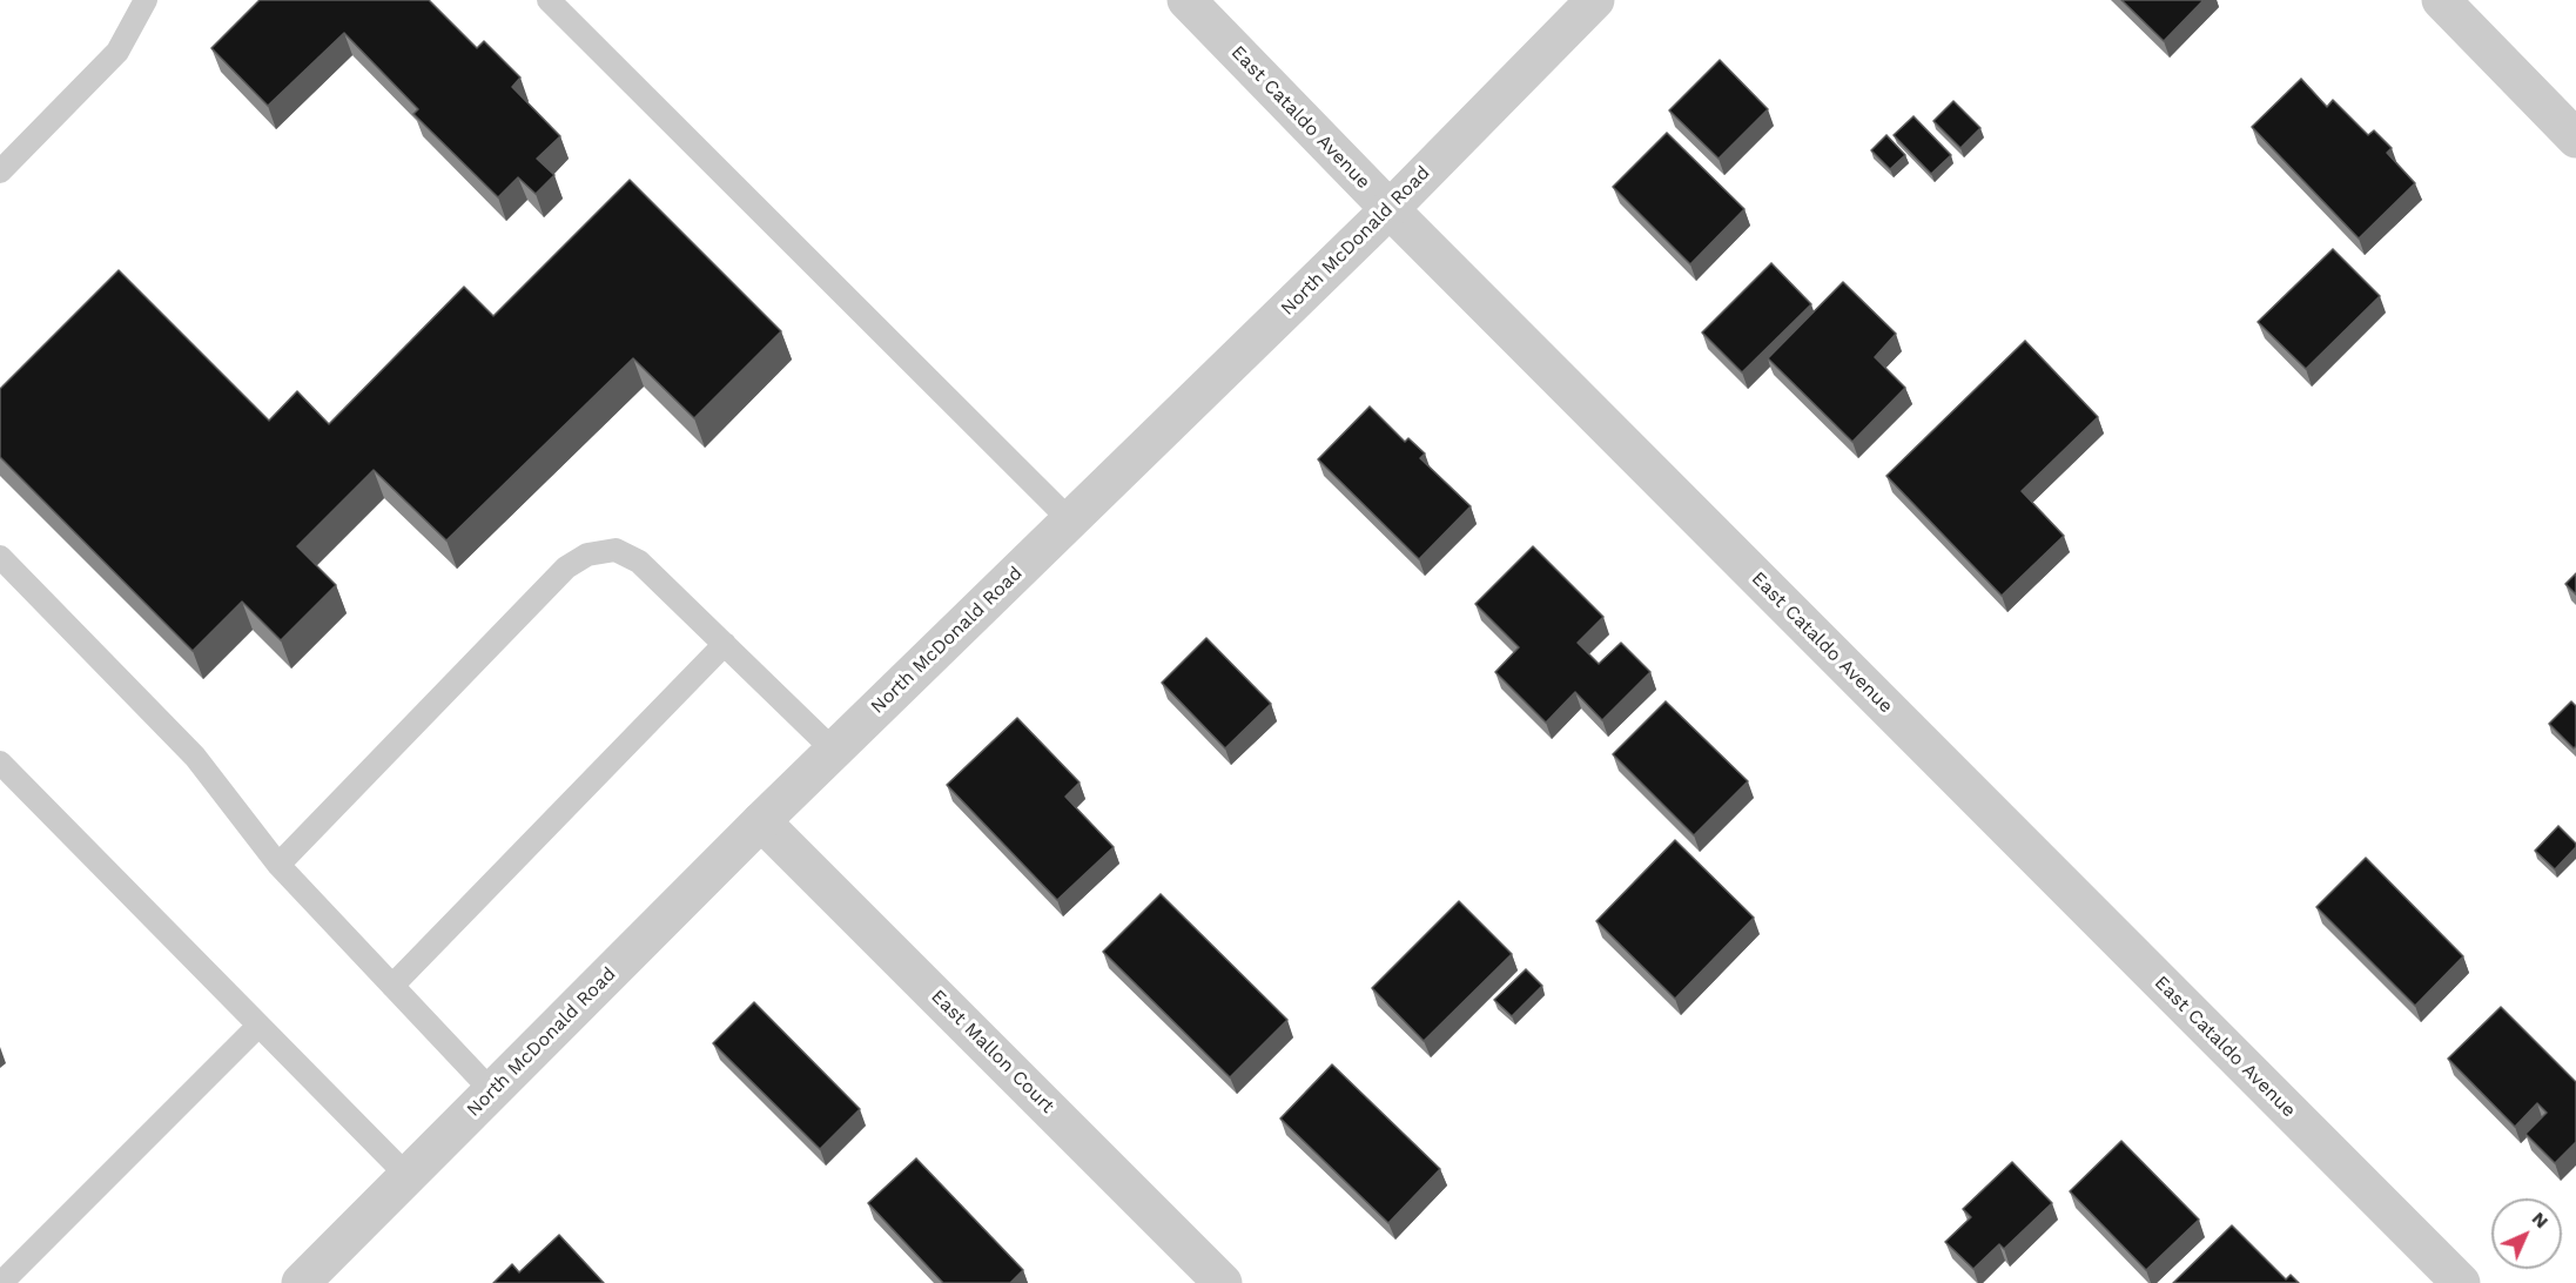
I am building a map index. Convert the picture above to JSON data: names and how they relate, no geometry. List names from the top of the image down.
{
  "streets": {
    "street": ["East Cataldo Avenue", "North McDonald Road", "East Mallon Court"]
  },
  "crossings": [
    ["East Cataldo Avenue", "North McDonald Road"],
    ["North McDonald Road", "East Mallon Court"]
  ],
  "north": "top right"
}
